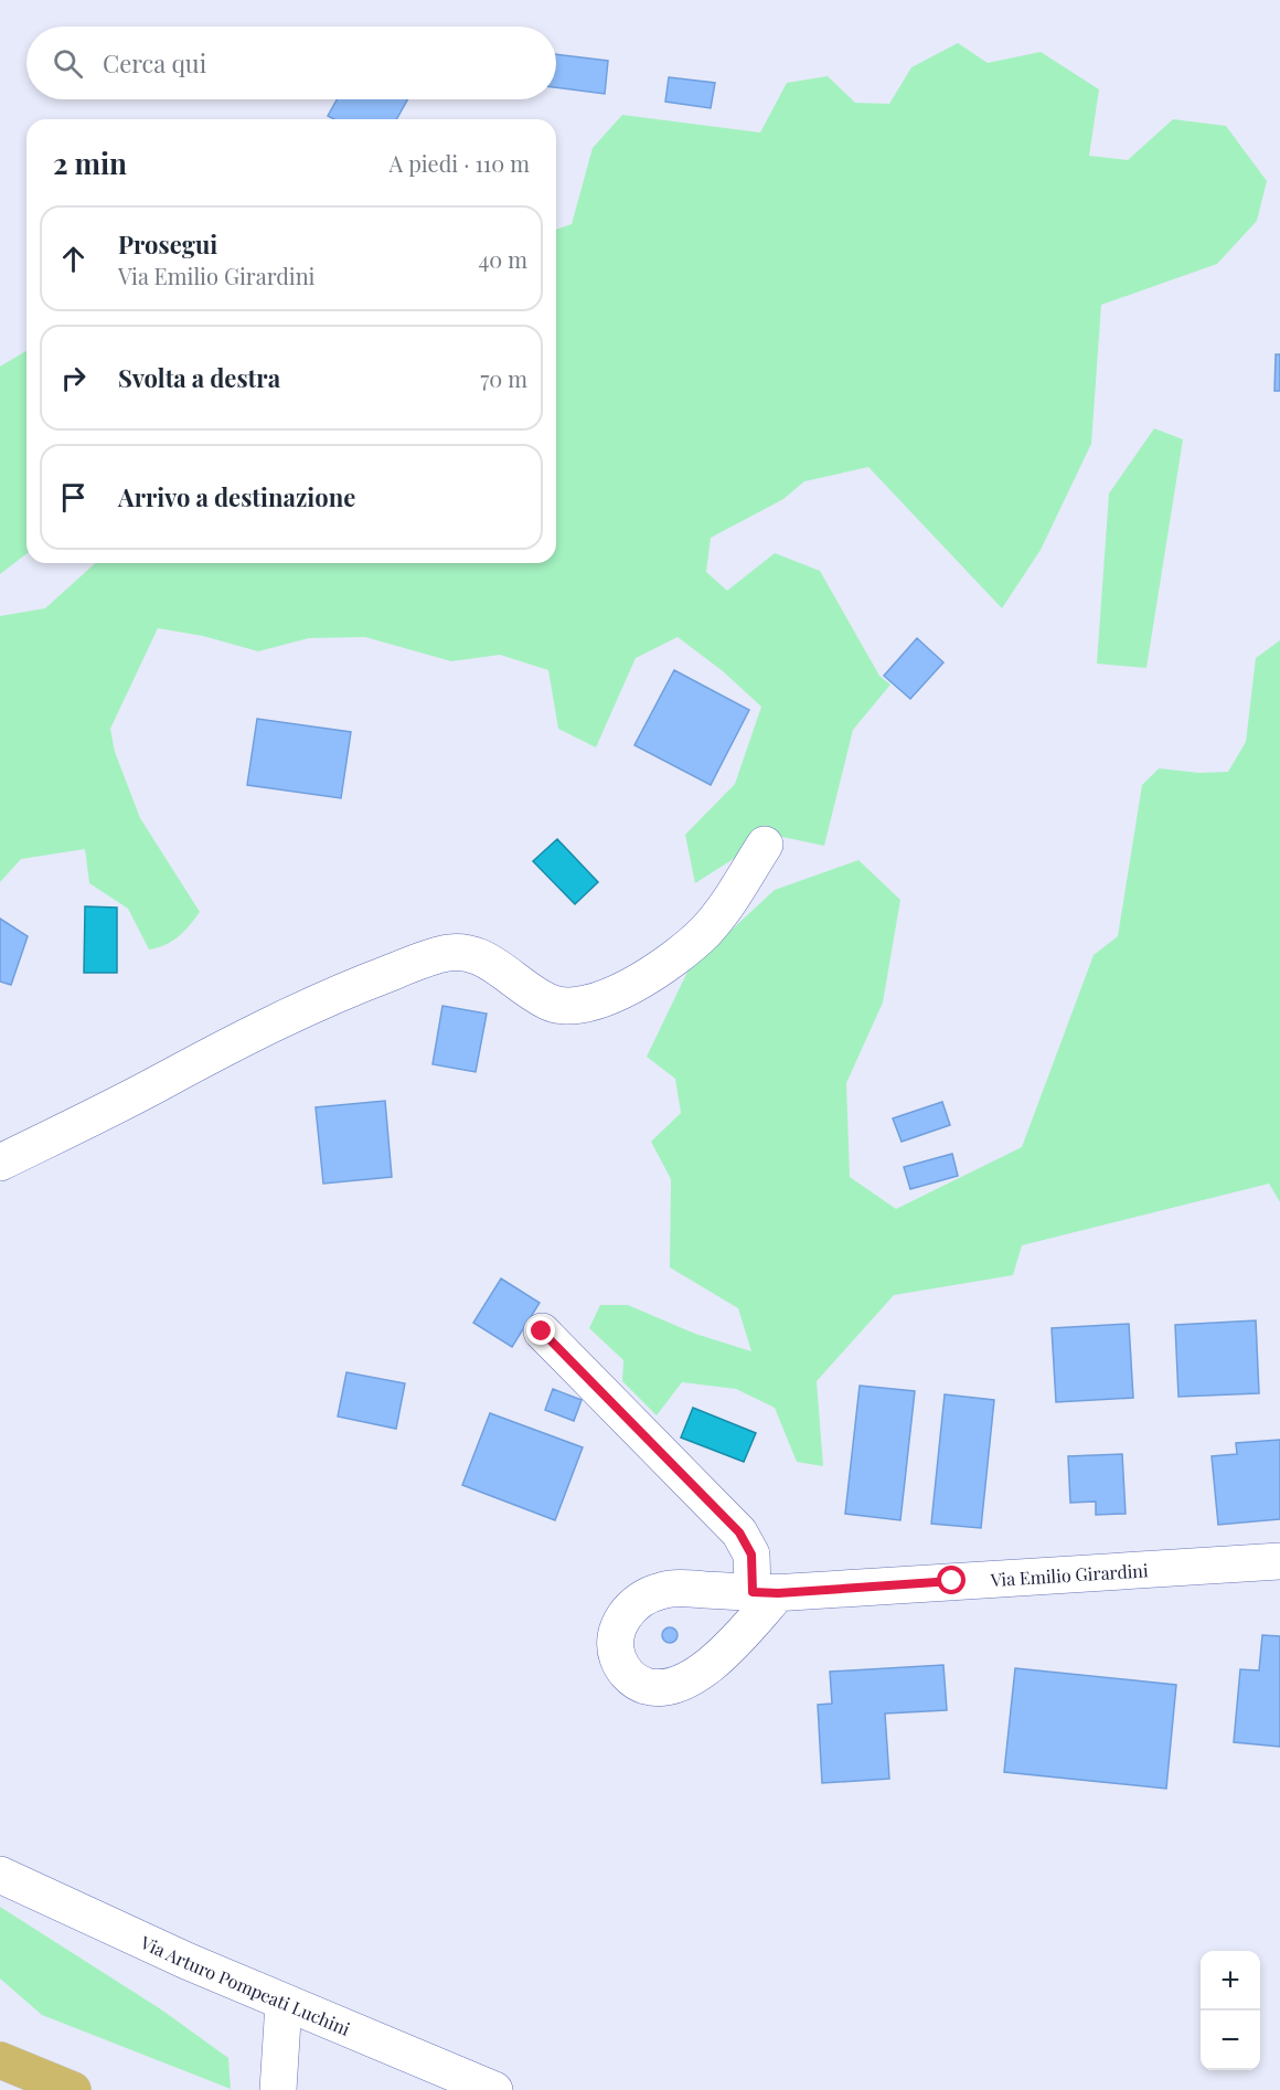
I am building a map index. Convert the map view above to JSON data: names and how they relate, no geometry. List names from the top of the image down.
{
  "streets": {
    "street": ["Via Emilio Girardini", "Via Arturo Pompeati Luchini"]
  },
  "page": {
    "search": "Cerca qui",
    "heading": ["2 min", "A piedi · 110 m"],
    "list": [
      ["Prosegui", "Via Emilio Girardini", "40 m"],
      ["Svolta a destra", "70 m"],
      "Arrivo a destinazione"
    ],
    "map_buttons": ["+", "−"]
  }
}
